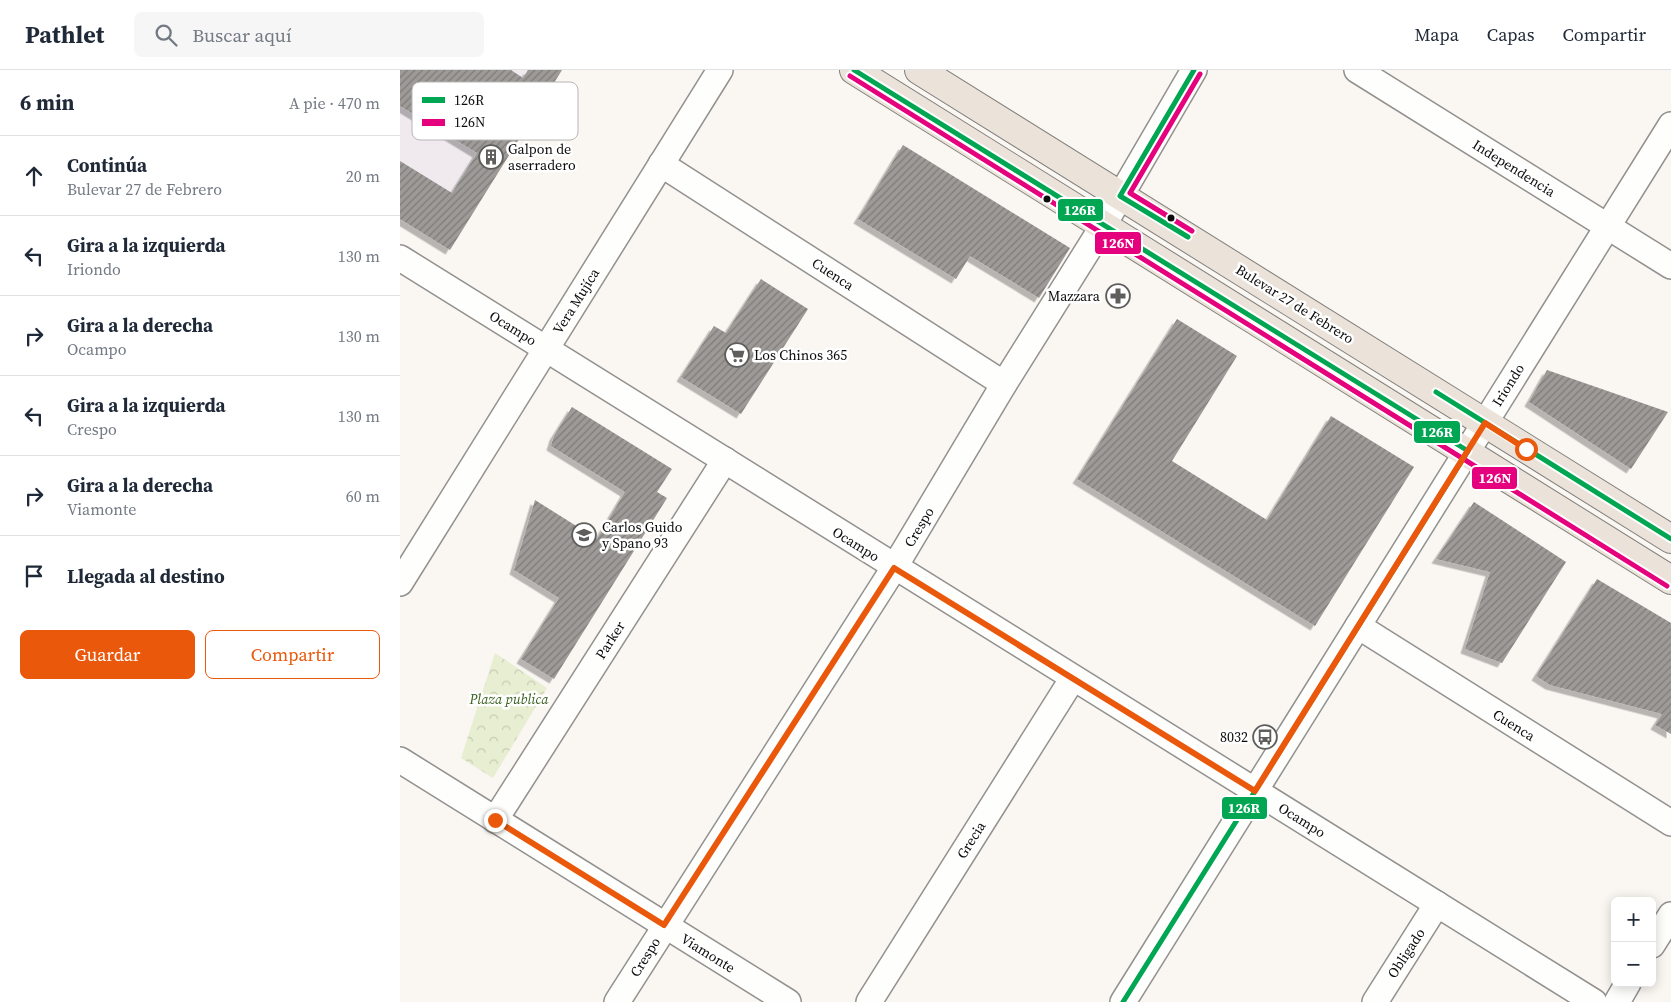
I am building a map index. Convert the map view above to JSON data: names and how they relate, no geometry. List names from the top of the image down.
{
  "streets": {
    "main road": ["Bulevar 27 de Febrero"],
    "street": [
      "Independencia",
      "Cuenca",
      "Vera Mujíca",
      "Ocampo",
      "Iriondo",
      "Crespo",
      "Parker",
      "Grecia",
      "Viamonte",
      "Obligado"
    ]
  },
  "crossings": [
    ["Independencia", "Iriondo"],
    ["Cuenca", "Vera Mujíca"],
    ["Cuenca", "Iriondo"],
    ["Cuenca", "Crespo"],
    ["Vera Mujíca", "Ocampo"],
    ["Bulevar 27 de Febrero", "Iriondo"],
    ["Bulevar 27 de Febrero", "Crespo"],
    ["Ocampo", "Iriondo"],
    ["Ocampo", "Crespo"],
    ["Ocampo", "Parker"],
    ["Ocampo", "Grecia"],
    ["Ocampo", "Obligado"],
    ["Crespo", "Viamonte"],
    ["Parker", "Viamonte"]
  ],
  "parks": ["Plaza publica"],
  "places": {
    "building": ["Galpon de aserradero"],
    "pharmacy": ["Mazzara"],
    "supermarket": ["Los Chinos 365"],
    "school or university": ["Carlos Guido y Spano 93"],
    "bus stop": ["8032"]
  },
  "lines": ["transit line 126R", "transit line 126N"],
  "legend": ["126R", "126N"],
  "page": {
    "header": "Pathlet",
    "search": "Buscar aquí",
    "nav": ["Mapa", "Capas", "Compartir"],
    "heading": ["6 min", "A pie · 470 m"],
    "list": [
      ["Continúa", "Bulevar 27 de Febrero", "20 m"],
      ["Gira a la izquierda", "Iriondo", "130 m"],
      ["Gira a la derecha", "Ocampo", "130 m"],
      ["Gira a la izquierda", "Crespo", "130 m"],
      ["Gira a la derecha", "Viamonte", "60 m"],
      "Llegada al destino"
    ],
    "buttons": ["Guardar", "Compartir"],
    "map_buttons": ["+", "−"]
  }
}
